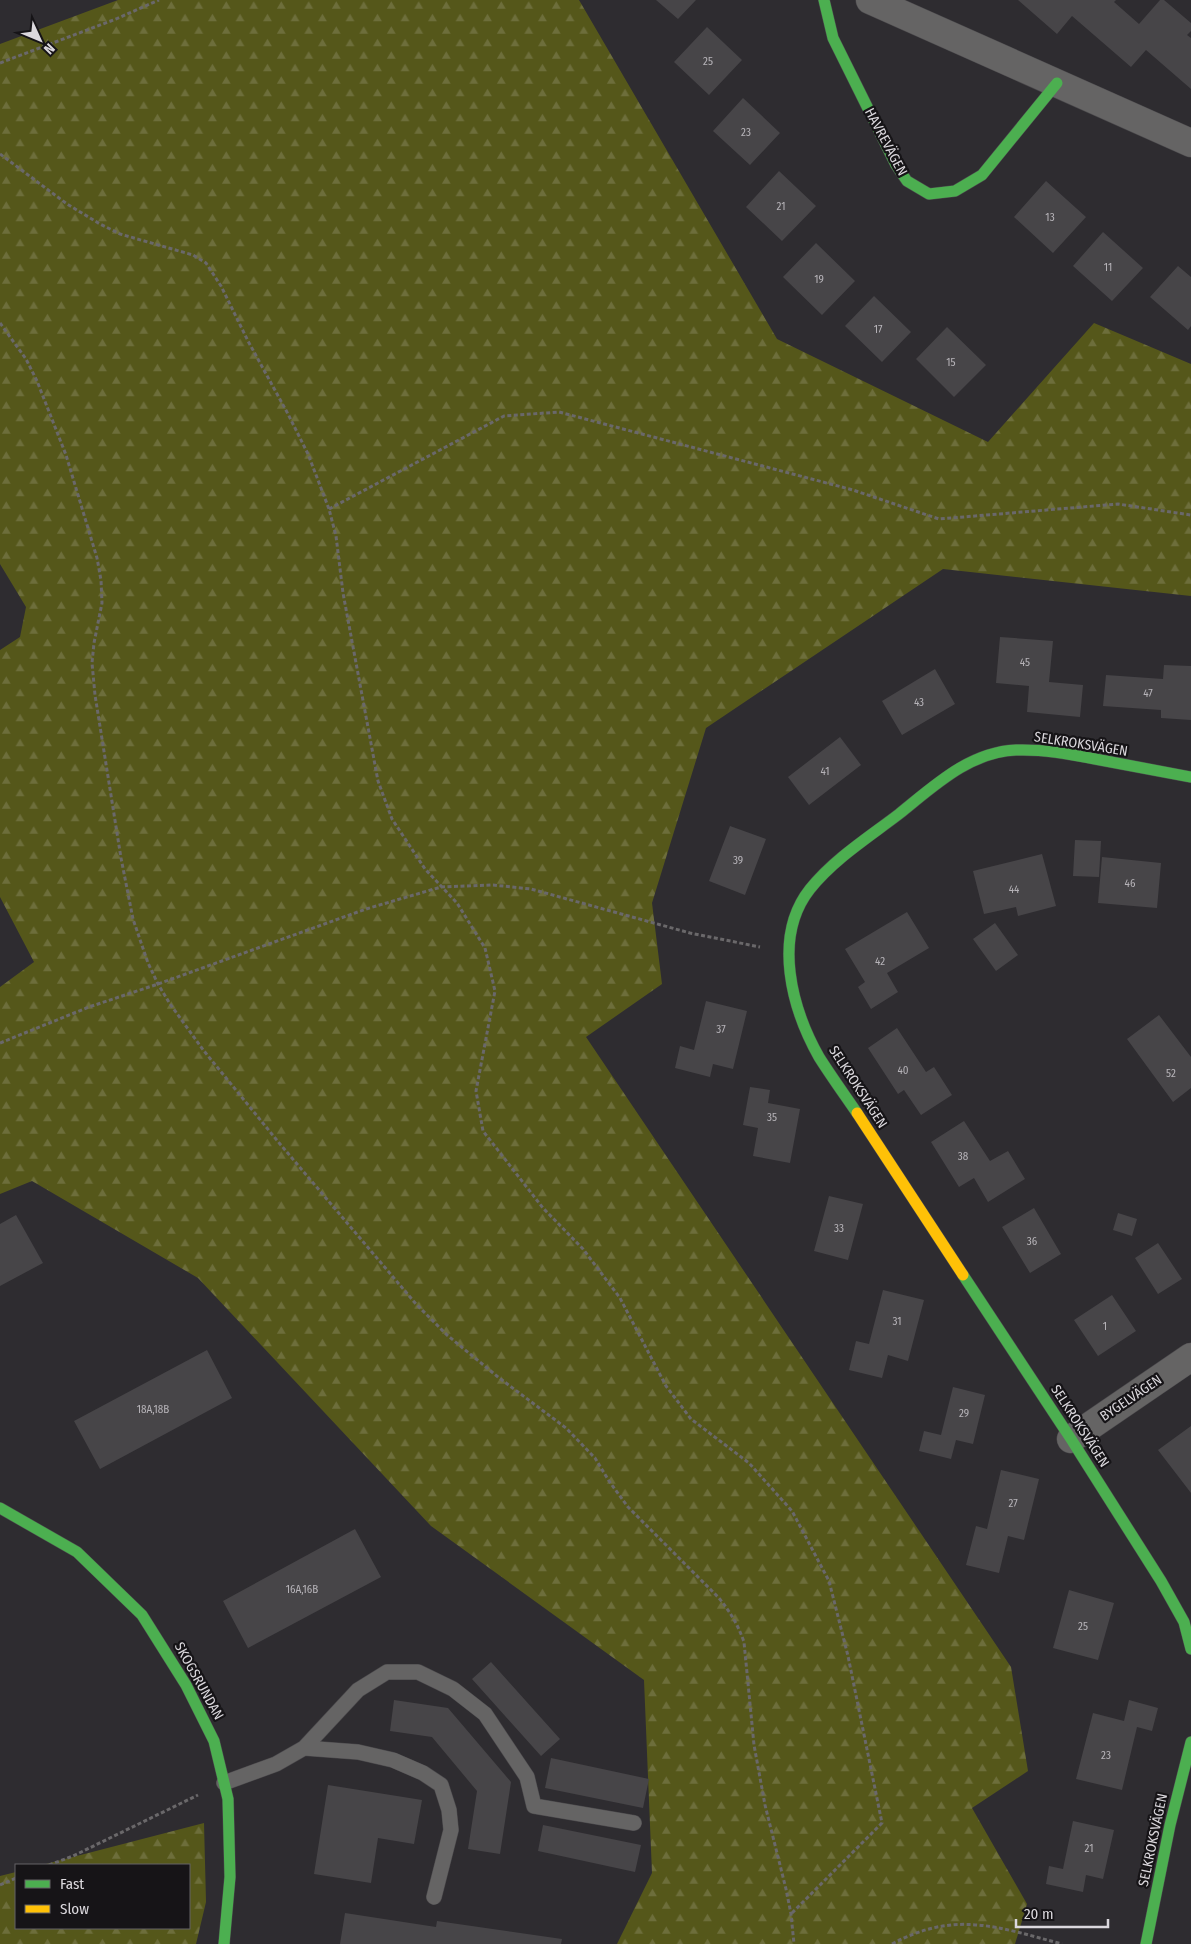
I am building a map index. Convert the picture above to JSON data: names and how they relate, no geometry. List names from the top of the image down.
{
  "streets": {
    "street": [
      "HAVREVÄGEN",
      "SELKROKSVÄGEN",
      "BYGELVÄGEN",
      "SKOGSRUNDAN"
    ]
  },
  "crossings": [
    ["SELKROKSVÄGEN", "BYGELVÄGEN"]
  ],
  "house_numbers": [
    "25",
    "23",
    "21",
    "13",
    "11",
    "19",
    "17",
    "15",
    "45",
    "47",
    "43",
    "41",
    "39",
    "46",
    "44",
    "42",
    "37",
    "40",
    "52",
    "35",
    "38",
    "33",
    "36",
    "31",
    "1",
    "18A,18B",
    "29",
    "27",
    "16A,16B",
    "25",
    "23",
    "21"
  ],
  "legend": ["Fast", "Slow"],
  "scale_bar": "20 m",
  "north": "bottom right"
}
